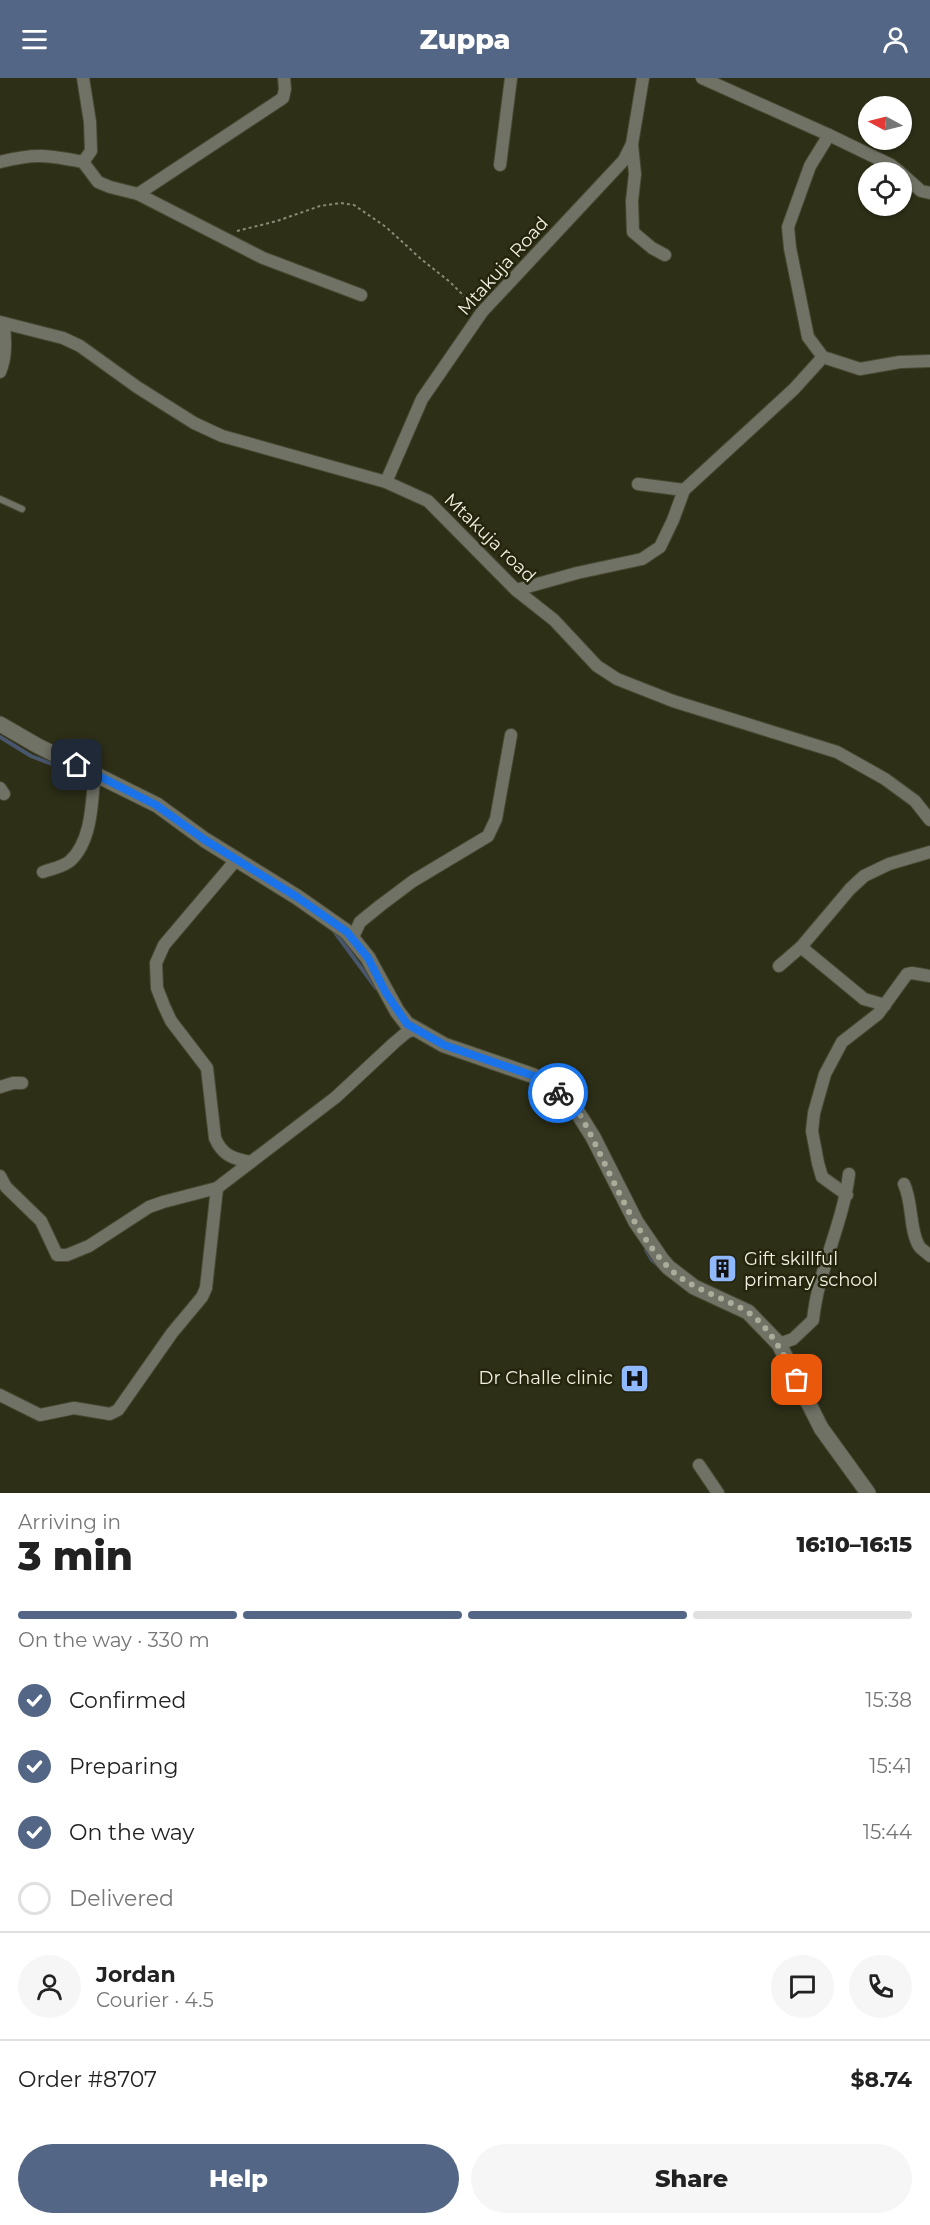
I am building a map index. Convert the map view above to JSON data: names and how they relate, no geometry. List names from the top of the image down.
{
  "streets": {
    "street": ["Mtakuja Road", "Mtakuja road"]
  },
  "crossings": [
    ["Mtakuja Road", "Mtakuja road"]
  ],
  "places": {
    "building": ["Gift skillful primary school"],
    "hospital": ["Dr Challe clinic"]
  },
  "north": "left",
  "page": {
    "header": "Zuppa",
    "heading": ["3 min", "Arriving in", "16:10–16:15"],
    "panel": [
      "Jordan",
      "Courier · 4.5",
      "Order #8707",
      "$8.74"
    ],
    "bar": "On the way · 330 m",
    "list": [
      ["Confirmed", "15:38"],
      ["Preparing", "15:41"],
      ["On the way", "15:44"],
      "Delivered"
    ],
    "buttons": ["Help", "Share"]
  }
}
